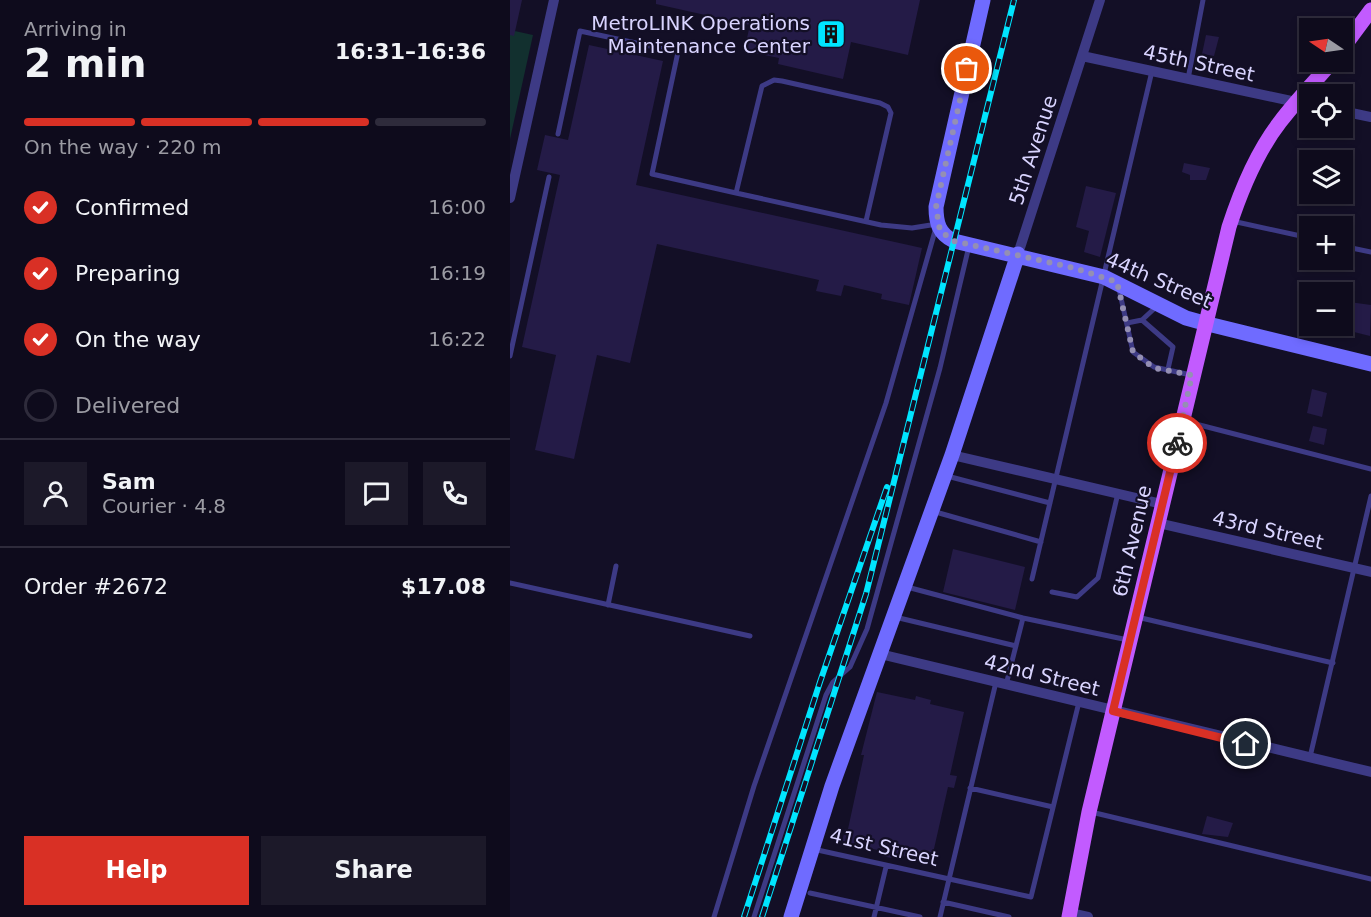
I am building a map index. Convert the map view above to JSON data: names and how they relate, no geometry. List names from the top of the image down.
{
  "streets": {
    "main road": ["6th Avenue"],
    "street": [
      "45th Street",
      "5th Avenue",
      "44th Street",
      "43rd Street",
      "42nd Street"
    ],
    "lane": ["41st Street"]
  },
  "crossings": [
    ["45th Street", "5th Avenue"],
    ["5th Avenue", "44th Street"],
    ["44th Street", "6th Avenue"],
    ["43rd Street", "6th Avenue"],
    ["6th Avenue", "42nd Street"]
  ],
  "places": {
    "building": ["MetroLINK Operations Maintenance Center"]
  },
  "north": "left",
  "page": {
    "heading": ["2 min", "Arriving in", "16:31–16:36"],
    "panel": [
      "Sam",
      "Courier · 4.8",
      "Order #2672",
      "$17.08"
    ],
    "map_buttons": ["+", "−"],
    "bar": "On the way · 220 m",
    "list": [
      ["Confirmed", "16:00"],
      ["Preparing", "16:19"],
      ["On the way", "16:22"],
      "Delivered"
    ],
    "buttons": ["Help", "Share"]
  }
}
